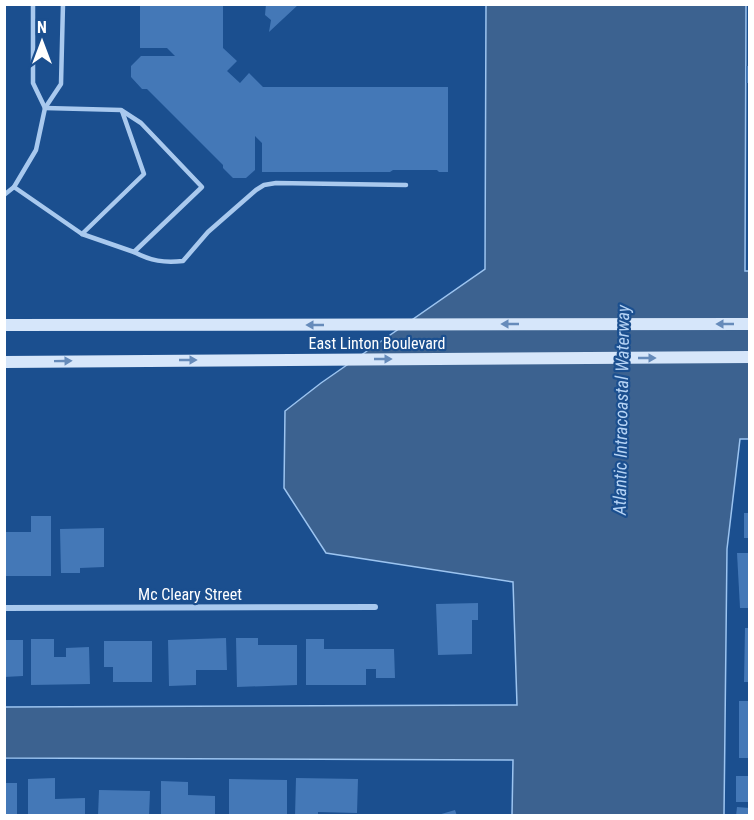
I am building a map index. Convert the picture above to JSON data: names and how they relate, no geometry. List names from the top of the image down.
{
  "streets": {
    "main road": ["East Linton Boulevard"],
    "street": ["Mc Cleary Street"]
  },
  "water": ["Atlantic Intracoastal Waterway"],
  "north": "top"
}
